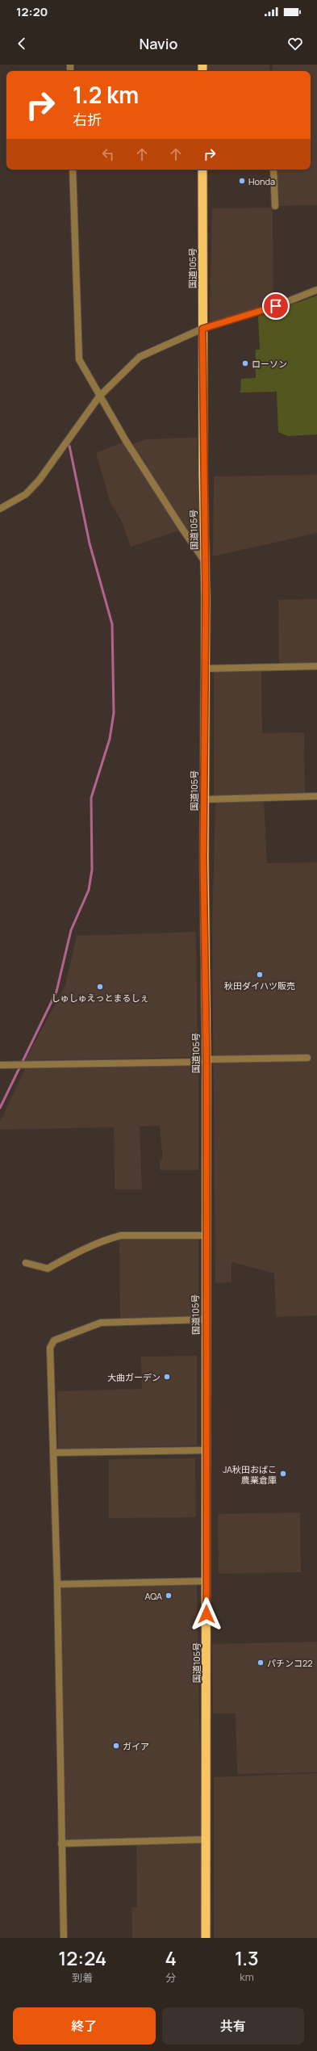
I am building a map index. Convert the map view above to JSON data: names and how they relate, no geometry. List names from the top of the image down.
{
  "streets": {
    "highway": ["国道105号"]
  },
  "places": [
    "Honda",
    "ローソン",
    "秋田ダイハツ販売",
    "しゅしゅえっとまるしぇ",
    "大曲ガーデン",
    "JA秋田おばこ 農業倉庫",
    "AQA",
    "パチンコ22",
    "ガイア"
  ],
  "page": {
    "status": "12:20",
    "header": "Navio",
    "turn": ["1.2 km", "右折"],
    "eta": [
      "12:24",
      "到着",
      "4",
      "分",
      "1.3",
      "km"
    ],
    "buttons": ["終了", "共有"]
  }
}
